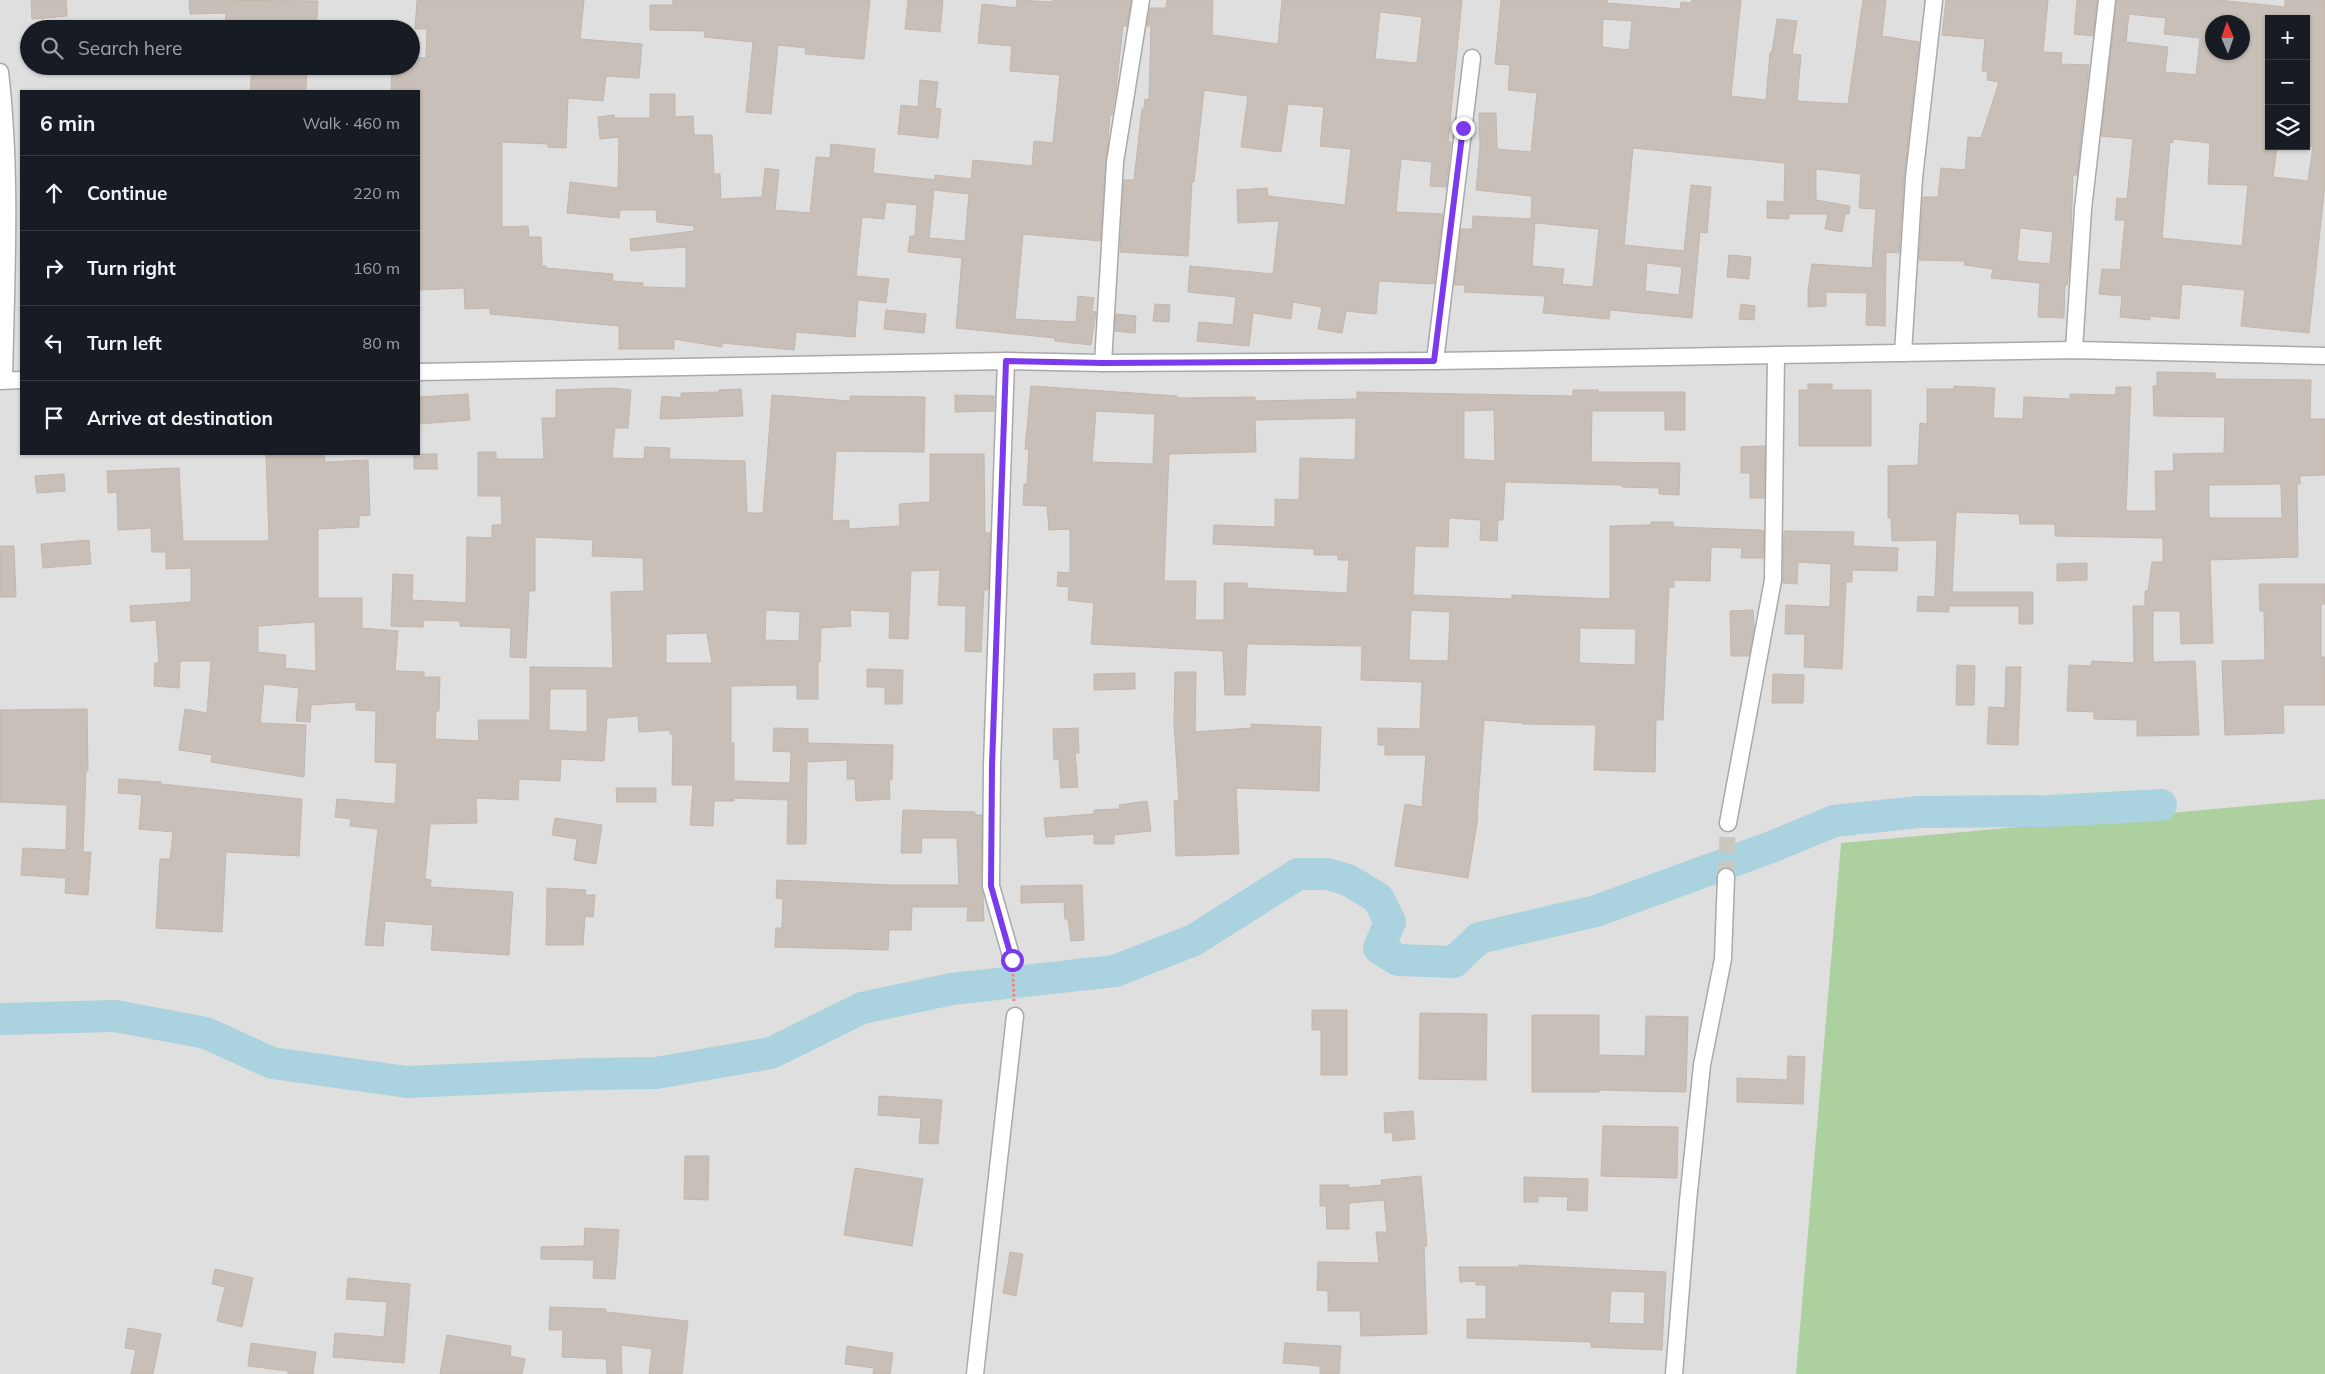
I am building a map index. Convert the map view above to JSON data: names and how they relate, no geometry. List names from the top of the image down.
{
  "north": "top",
  "page": {
    "map_buttons": ["+", "−"],
    "search": "Search here",
    "heading": ["6 min", "Walk · 460 m"],
    "list": [
      ["Continue", "220 m"],
      ["Turn right", "160 m"],
      ["Turn left", "80 m"],
      "Arrive at destination"
    ]
  }
}
